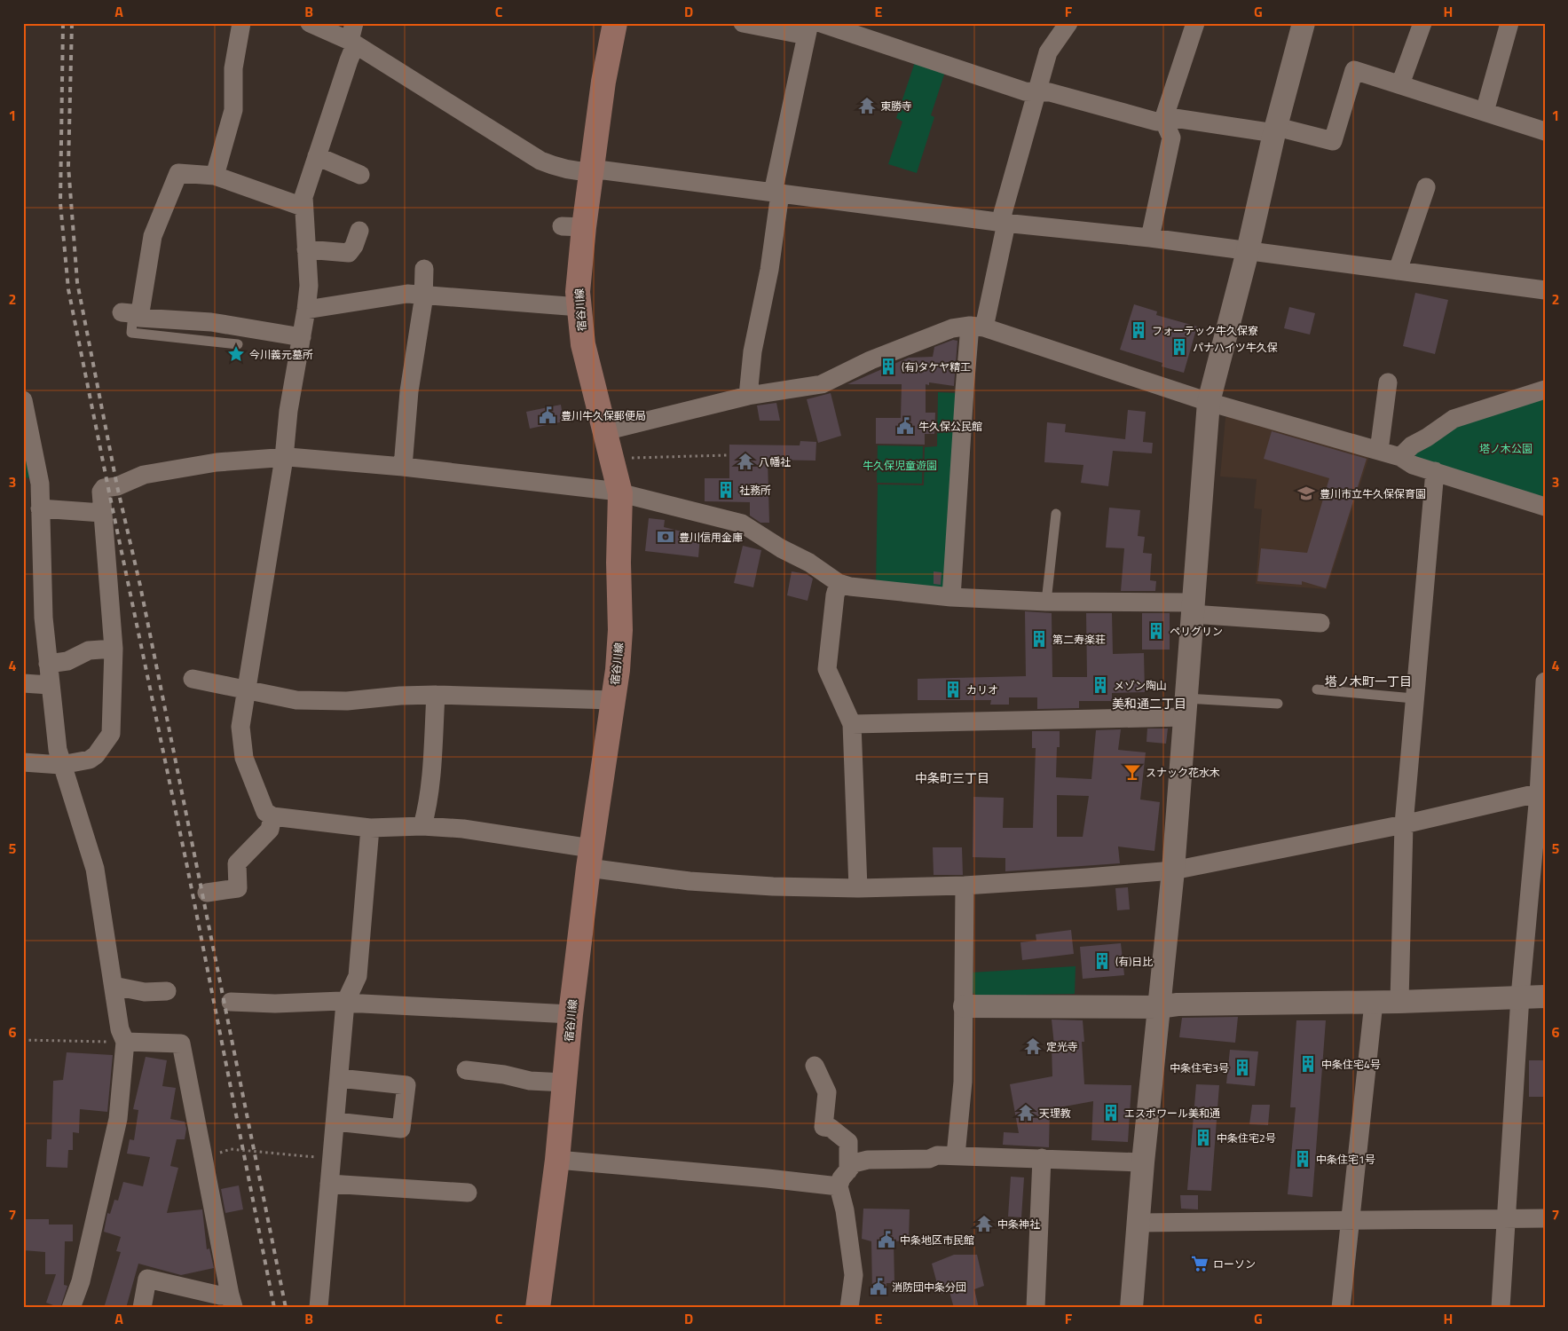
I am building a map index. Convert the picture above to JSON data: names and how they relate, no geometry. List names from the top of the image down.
{
  "streets": {
    "main road": ["宿谷川線"]
  },
  "districts": ["塔ノ木町一丁目", "美和通二丁目", "中条町三丁目"],
  "parks": ["塔ノ木公園", "牛久保児童遊園"],
  "places": {
    "temple": [
      "東勝寺",
      "八幡社",
      "定光寺",
      "天理教",
      "中条神社"
    ],
    "building": [
      "フォーテック牛久保寮",
      "パナハイツ牛久保",
      "(有)タケヤ精工",
      "社務所",
      "ペリグリン",
      "第二寿楽荘",
      "メゾン陶山",
      "カリオ",
      "(有)日比",
      "中条住宅4号",
      "中条住宅3号",
      "エスポワール美和通",
      "中条住宅2号",
      "中条住宅1号"
    ],
    "place": ["今川義元墓所"],
    "public building": [
      "豊川牛久保郵便局",
      "牛久保公民館",
      "中条地区市民館",
      "消防団中条分団"
    ],
    "school or university": ["豊川市立牛久保保育園"],
    "bank": ["豊川信用金庫"],
    "bar": ["スナック花水木"],
    "supermarket": ["ローソン"]
  },
  "grid": {
    "columns": [
      "A",
      "B",
      "C",
      "D",
      "E",
      "F",
      "G",
      "H"
    ],
    "rows": [
      "1",
      "2",
      "3",
      "4",
      "5",
      "6",
      "7"
    ]
  }
}
